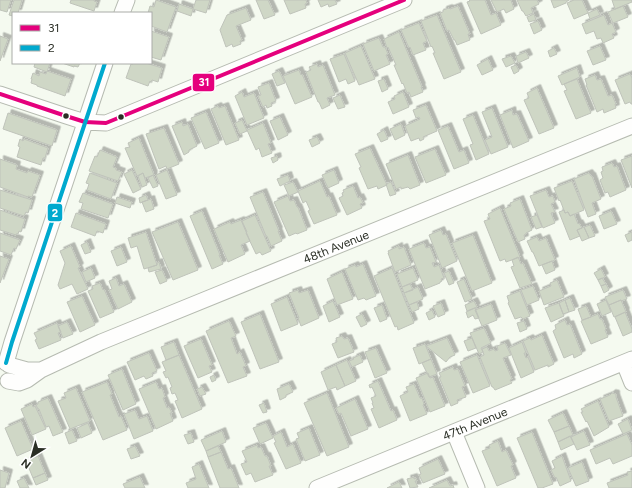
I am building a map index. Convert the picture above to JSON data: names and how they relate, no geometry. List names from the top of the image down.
{
  "streets": {
    "street": ["48th Avenue", "47th Avenue"]
  },
  "lines": ["transit line 31", "transit line 2"],
  "legend": ["31", "2"],
  "north": "bottom left"
}
